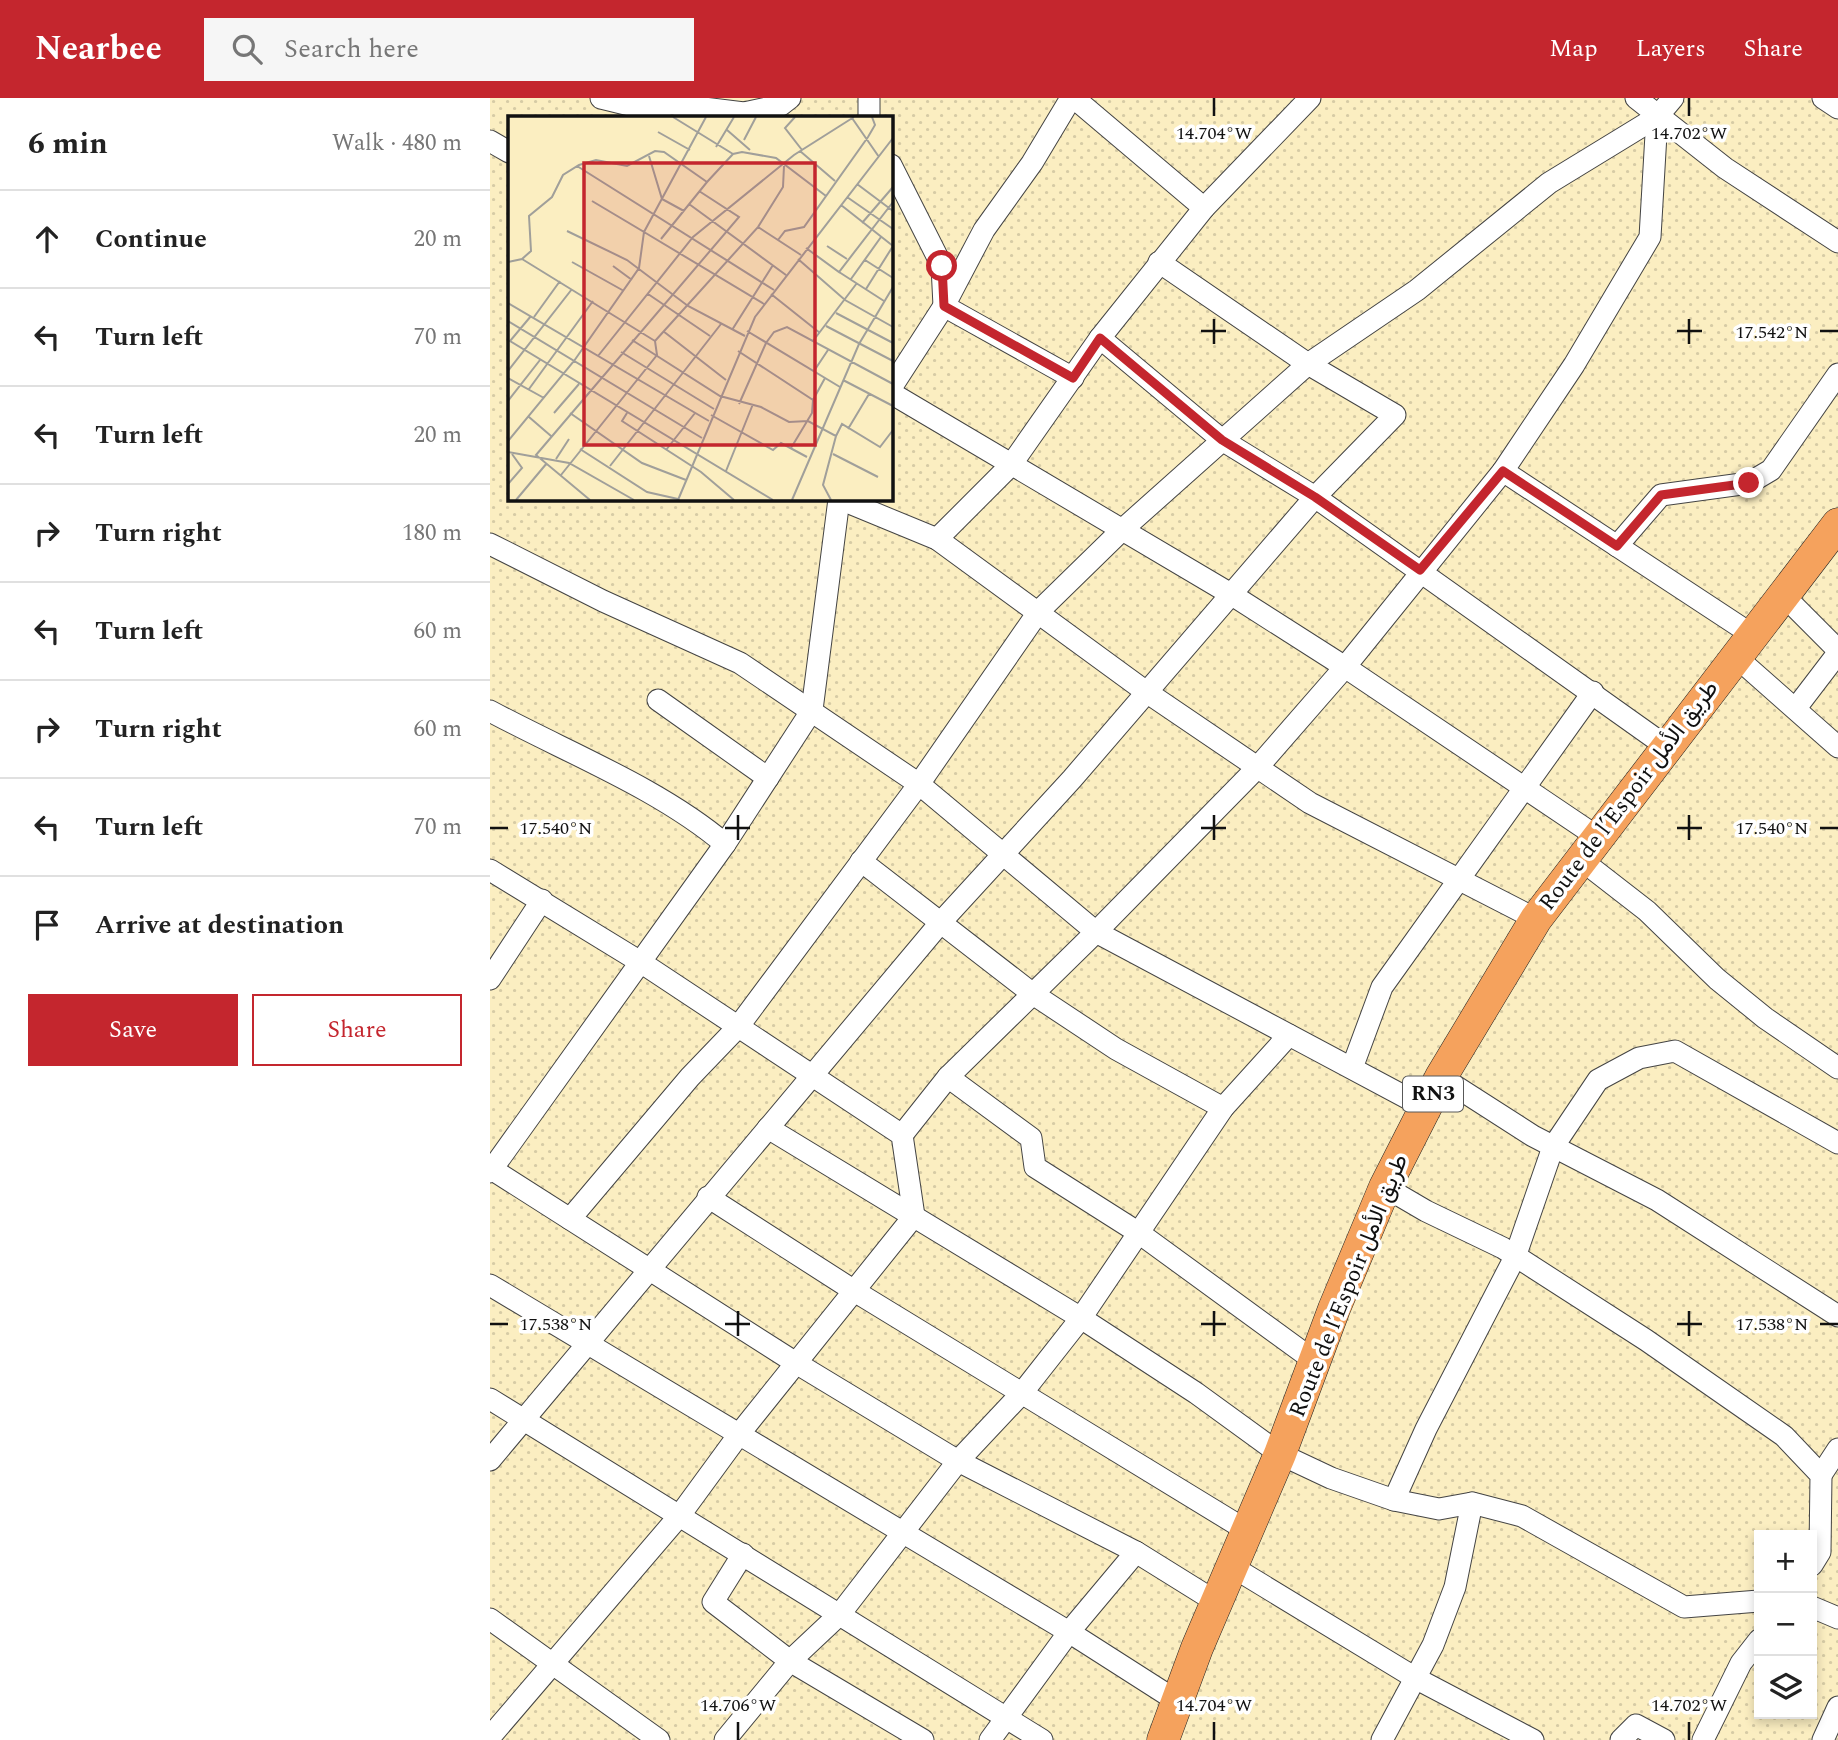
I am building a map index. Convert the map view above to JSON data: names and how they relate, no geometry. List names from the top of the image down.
{
  "streets": {
    "highway": ["Route de l’Espoir طريق الأمل", "RN3"]
  },
  "page": {
    "header": "Nearbee",
    "search": "Search here",
    "nav": ["Map", "Layers", "Share"],
    "heading": ["6 min", "Walk · 480 m"],
    "list": [
      ["Continue", "20 m"],
      ["Turn left", "70 m"],
      ["Turn left", "20 m"],
      ["Turn right", "180 m"],
      ["Turn left", "60 m"],
      ["Turn right", "60 m"],
      ["Turn left", "70 m"],
      "Arrive at destination"
    ],
    "buttons": ["Save", "Share"],
    "map_buttons": ["+", "−"]
  },
  "coordinates": [
    "14.704°W",
    "14.702°W",
    "17.542°N",
    "17.540°N",
    "17.538°N",
    "14.706°W"
  ]
}
